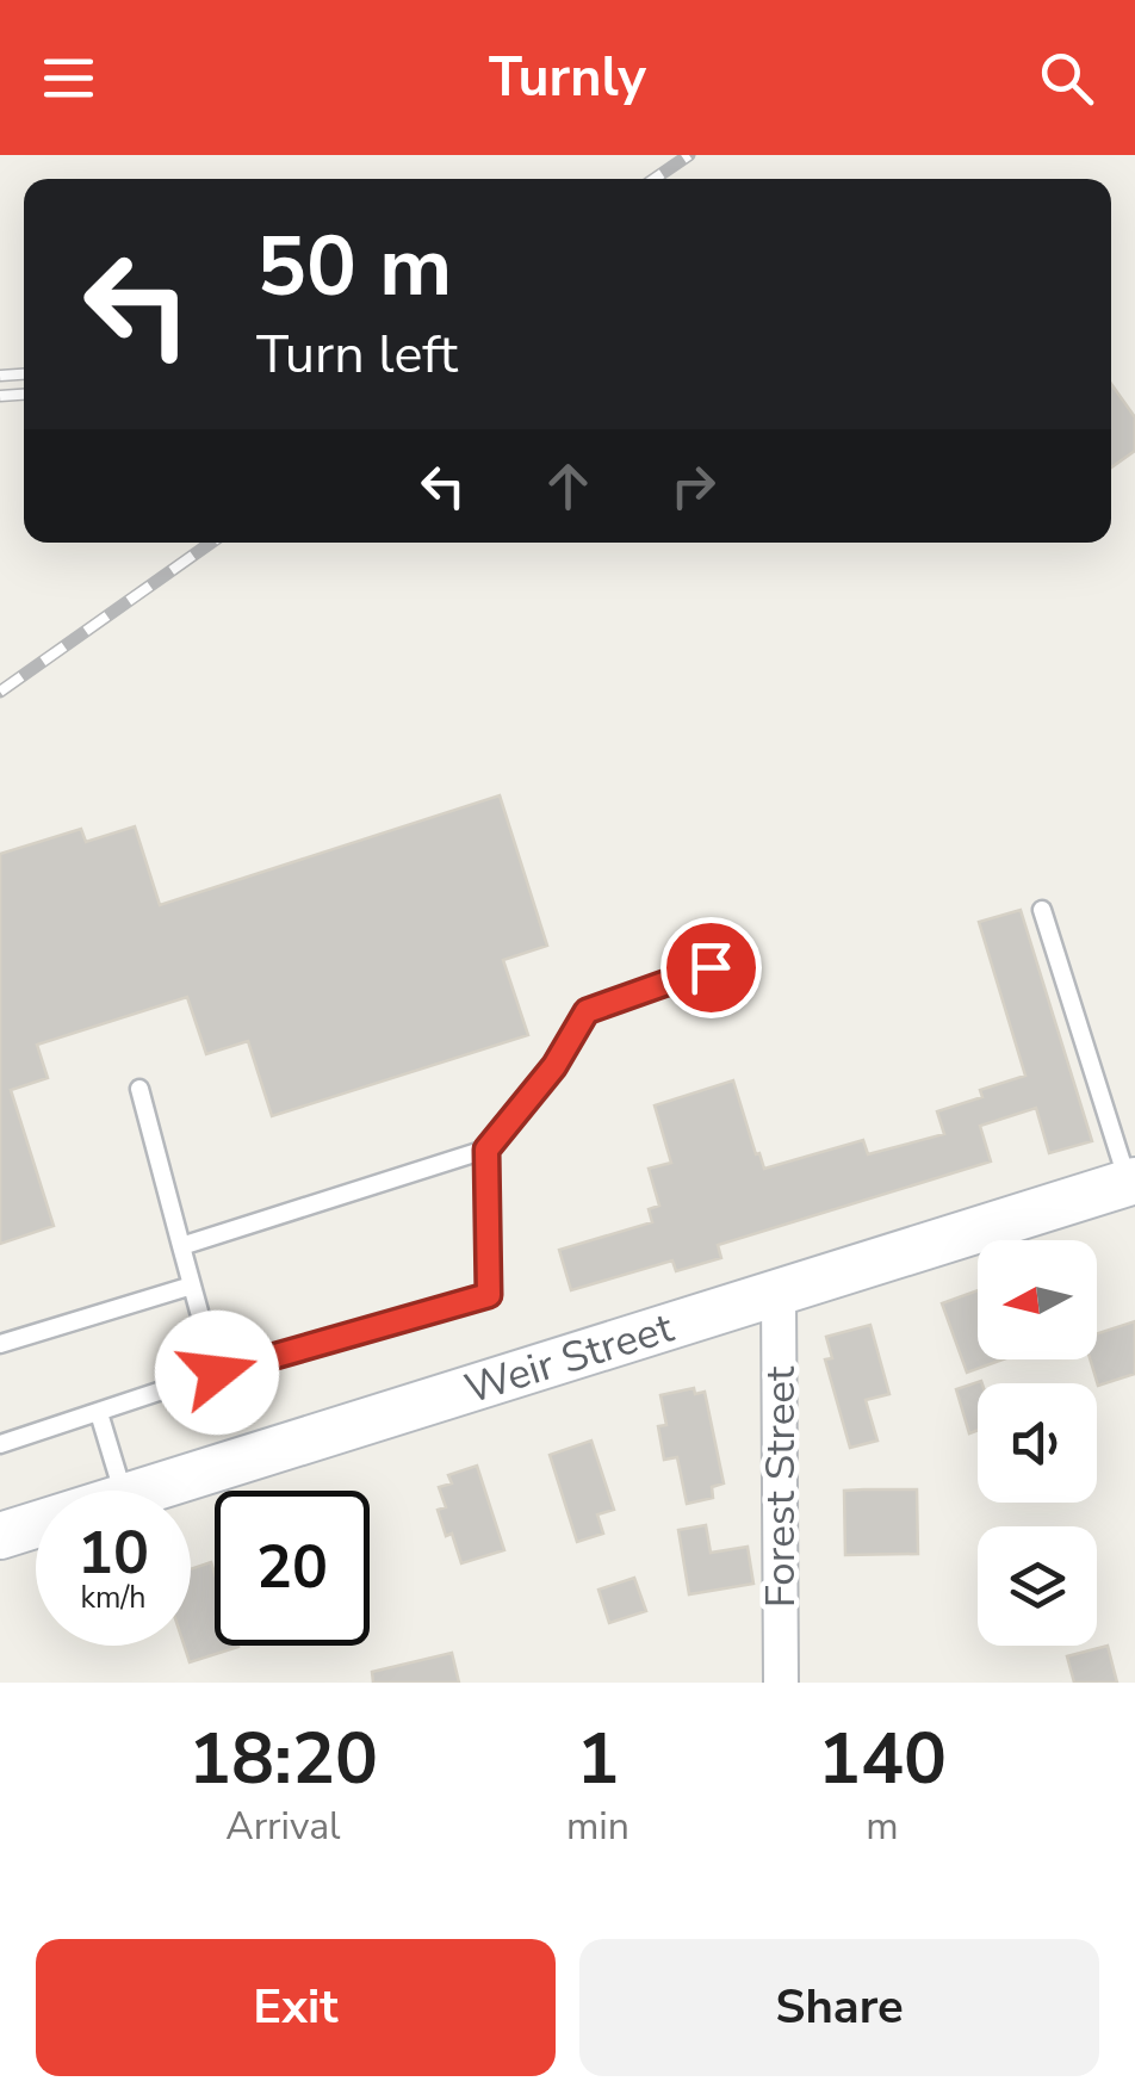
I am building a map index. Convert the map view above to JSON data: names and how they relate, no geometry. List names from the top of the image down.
{
  "streets": {
    "main road": ["Weir Street"],
    "street": ["Forest Street"]
  },
  "crossings": [
    ["Weir Street", "Forest Street"]
  ],
  "north": "left",
  "page": {
    "header": "Turnly",
    "turn": ["50 m", "Turn left"],
    "speed": "10 km/h",
    "limit": "20",
    "eta": [
      "18:20",
      "Arrival",
      "1",
      "min",
      "140",
      "m"
    ],
    "buttons": ["Exit", "Share"]
  }
}
